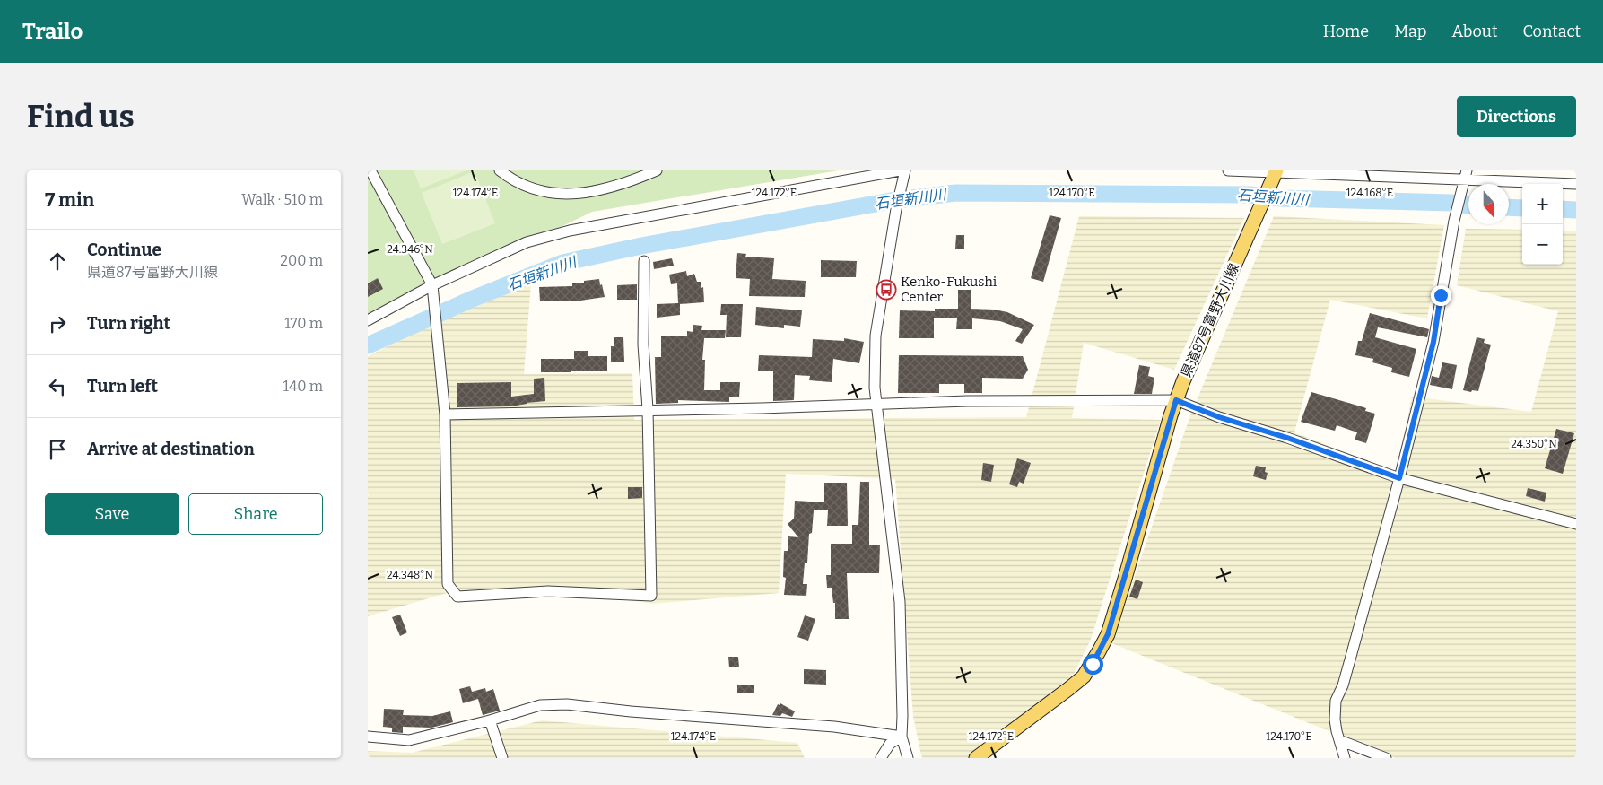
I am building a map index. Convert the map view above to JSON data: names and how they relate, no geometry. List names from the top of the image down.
{
  "streets": {
    "main road": ["県道87号富野大川線"]
  },
  "water": ["石垣新川川"],
  "places": {
    "bus stop": ["Kenko-Fukushi Center"]
  },
  "north": "bottom",
  "page": {
    "header": "Trailo",
    "nav": [
      "Home",
      "Map",
      "About",
      "Contact"
    ],
    "buttons": [
      "Directions",
      ["Save", "Share"]
    ],
    "title": "Find us",
    "heading": ["7 min", "Walk · 510 m"],
    "map_buttons": ["+", "−"],
    "list": [
      ["Continue", "県道87号富野大川線", "200 m"],
      ["Turn right", "170 m"],
      ["Turn left", "140 m"],
      "Arrive at destination"
    ]
  },
  "coordinates": [
    "124.174°E",
    "124.172°E",
    "124.170°E",
    "124.168°E",
    "24.346°N",
    "24.350°N",
    "24.348°N"
  ]
}
